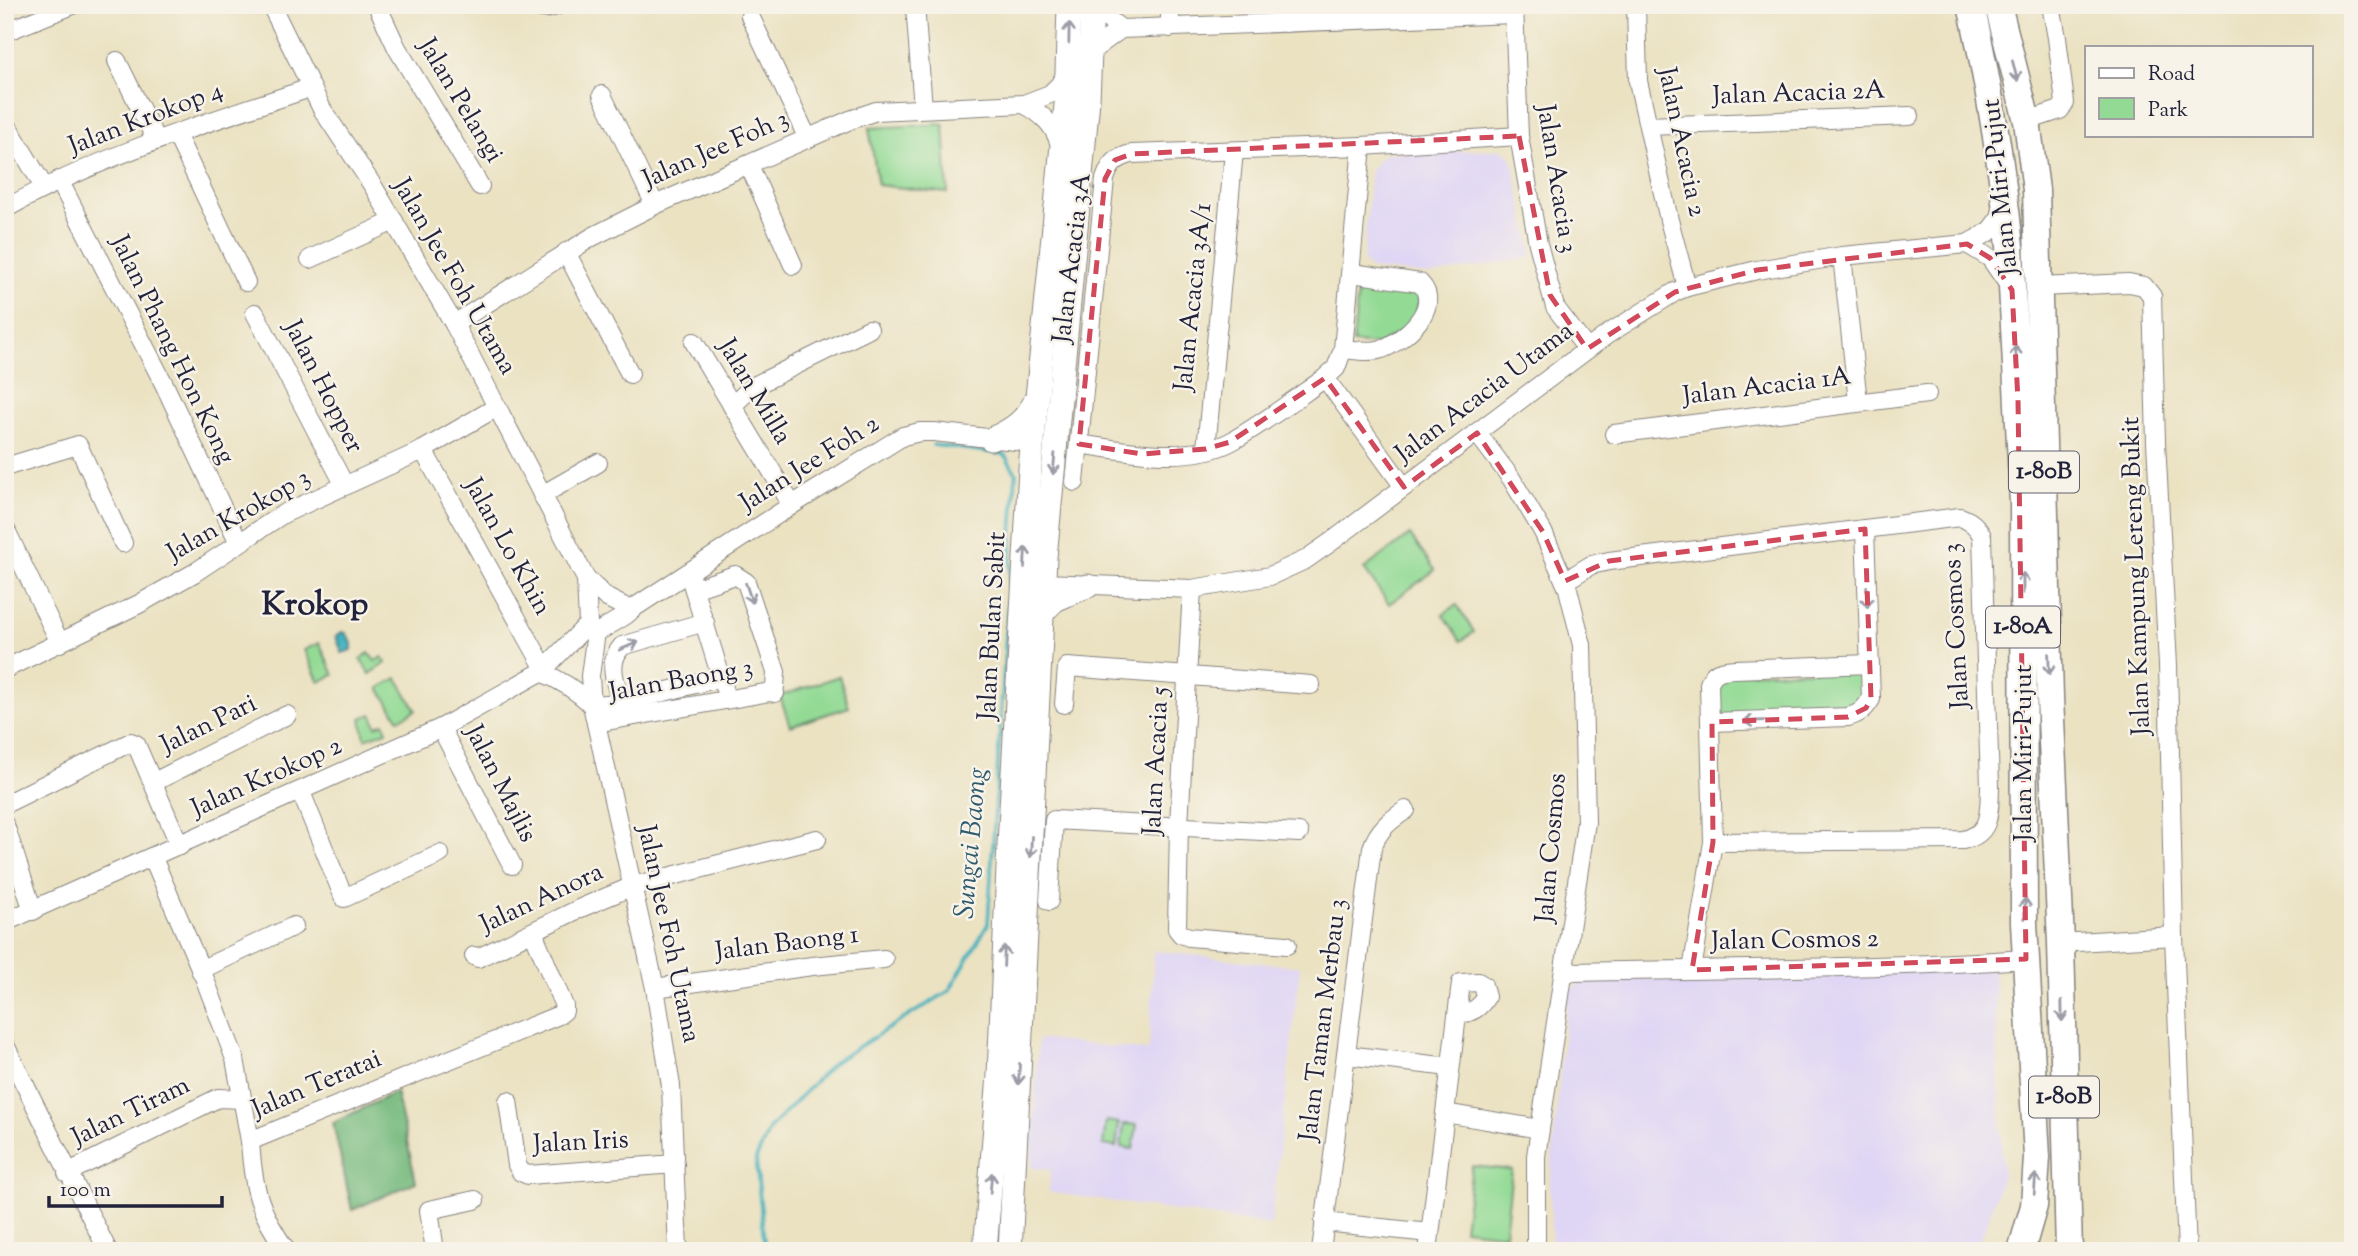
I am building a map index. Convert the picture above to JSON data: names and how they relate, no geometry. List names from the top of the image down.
{
  "streets": {
    "highway": ["Jalan Miri-Pujut", "1-80B", "1-80A"],
    "main road": ["Jalan Bulan Sabit"],
    "street": [
      "Jalan Acacia 2A",
      "Jalan Pelangi",
      "Jalan Krokop 4",
      "Jalan Acacia 2",
      "Jalan Jee Foh 3",
      "Jalan Acacia 3",
      "Jalan Acacia 3A",
      "Jalan Jee Foh Utama",
      "Jalan Acacia 3A/1",
      "Jalan Phang Hon Kong",
      "Jalan Hopper",
      "Jalan Acacia 1A",
      "Jalan Milla",
      "Jalan Acacia Utama",
      "Jalan Jee Foh 2",
      "Jalan Krokop 3",
      "Jalan Lo Khin",
      "Jalan Kampung Lereng Bukit",
      "Jalan Cosmos 3",
      "Jalan Baong 3",
      "Jalan Pari",
      "Jalan Acacia 5",
      "Jalan Krokop 2",
      "Jalan Majlis",
      "Jalan Cosmos",
      "Jalan Anora",
      "Jalan Cosmos 2",
      "Jalan Baong 1",
      "Jalan Taman Merbau 3",
      "Jalan Teratai",
      "Jalan Tiram",
      "Jalan Iris"
    ]
  },
  "crossings": [
    ["Jalan Acacia 2A", "Jalan Acacia 2"],
    ["Jalan Krokop 4", "Jalan Jee Foh Utama"],
    ["Jalan Krokop 4", "Jalan Phang Hon Kong"],
    ["Jalan Acacia 2", "Jalan Acacia Utama"],
    ["Jalan Jee Foh 3", "Jalan Jee Foh Utama"],
    ["Jalan Jee Foh 3", "Jalan Bulan Sabit"],
    ["Jalan Acacia 3", "Jalan Acacia 3A"],
    ["Jalan Acacia 3", "Jalan Acacia Utama"],
    ["Jalan Miri-Pujut", "Jalan Kampung Lereng Bukit"],
    ["Jalan Miri-Pujut", "Jalan Cosmos 2"],
    ["Jalan Acacia 3A", "Jalan Acacia 3A/1"],
    ["Jalan Jee Foh Utama", "Jalan Jee Foh 2"],
    ["Jalan Jee Foh Utama", "Jalan Krokop 3"],
    ["Jalan Jee Foh Utama", "Jalan Baong 3"],
    ["Jalan Jee Foh Utama", "Jalan Krokop 2"],
    ["Jalan Jee Foh Utama", "Jalan Anora"],
    ["Jalan Jee Foh Utama", "Jalan Baong 1"],
    ["Jalan Jee Foh Utama", "Jalan Iris"],
    ["Jalan Phang Hon Kong", "Jalan Krokop 3"],
    ["Jalan Hopper", "Jalan Krokop 3"],
    ["Jalan Milla", "Jalan Jee Foh 2"],
    ["Jalan Acacia Utama", "Jalan Bulan Sabit"],
    ["Jalan Acacia Utama", "Jalan Acacia 5"],
    ["Jalan Acacia Utama", "Jalan Cosmos"],
    ["Jalan Jee Foh 2", "Jalan Bulan Sabit"],
    ["Jalan Jee Foh 2", "Jalan Baong 3"],
    ["Jalan Jee Foh 2", "Jalan Krokop 2"],
    ["Jalan Krokop 3", "Jalan Lo Khin"],
    ["Jalan Lo Khin", "Jalan Krokop 2"],
    ["Jalan Cosmos 3", "Jalan Cosmos"],
    ["Jalan Krokop 2", "Jalan Majlis"],
    ["Jalan Krokop 2", "Jalan Teratai"],
    ["Jalan Cosmos", "Jalan Cosmos 2"],
    ["Jalan Anora", "Jalan Teratai"]
  ],
  "districts": ["Krokop"],
  "water": ["Sungai Baong"],
  "legend": ["Road", "Park"],
  "scale_bar": "100 m"
}
